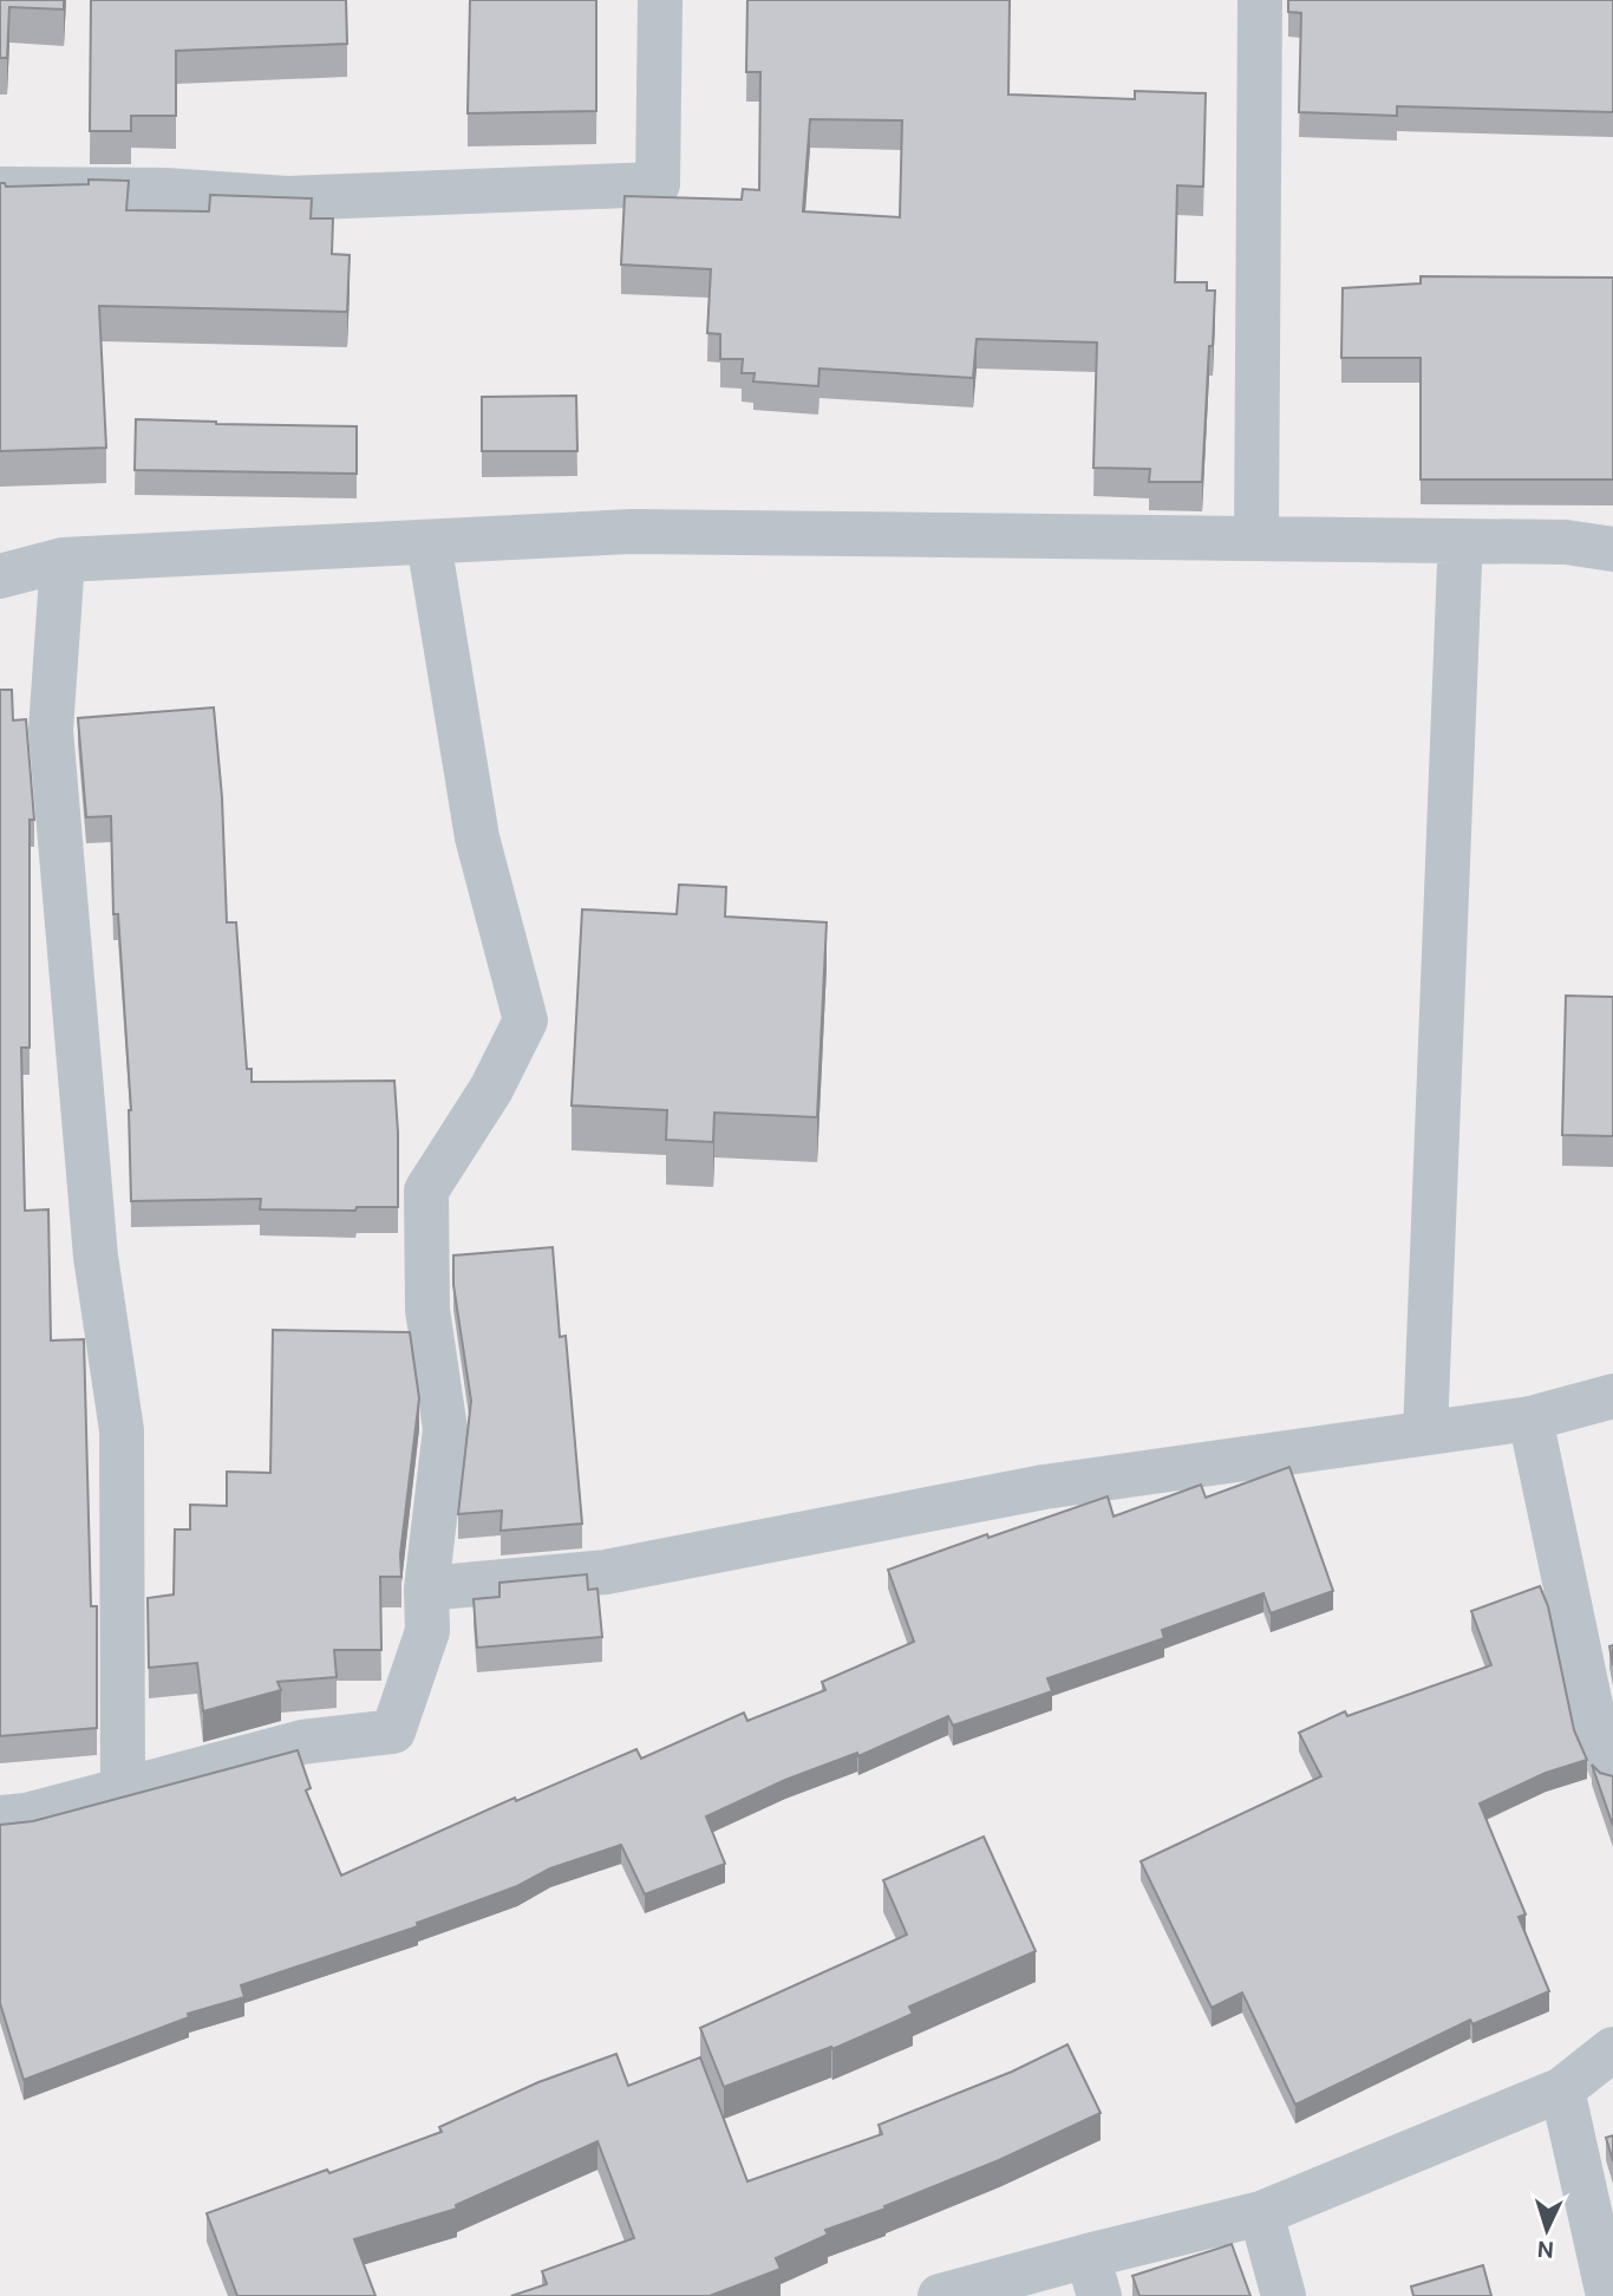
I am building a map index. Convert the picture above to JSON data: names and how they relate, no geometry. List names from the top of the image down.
{
  "north": "bottom"
}
